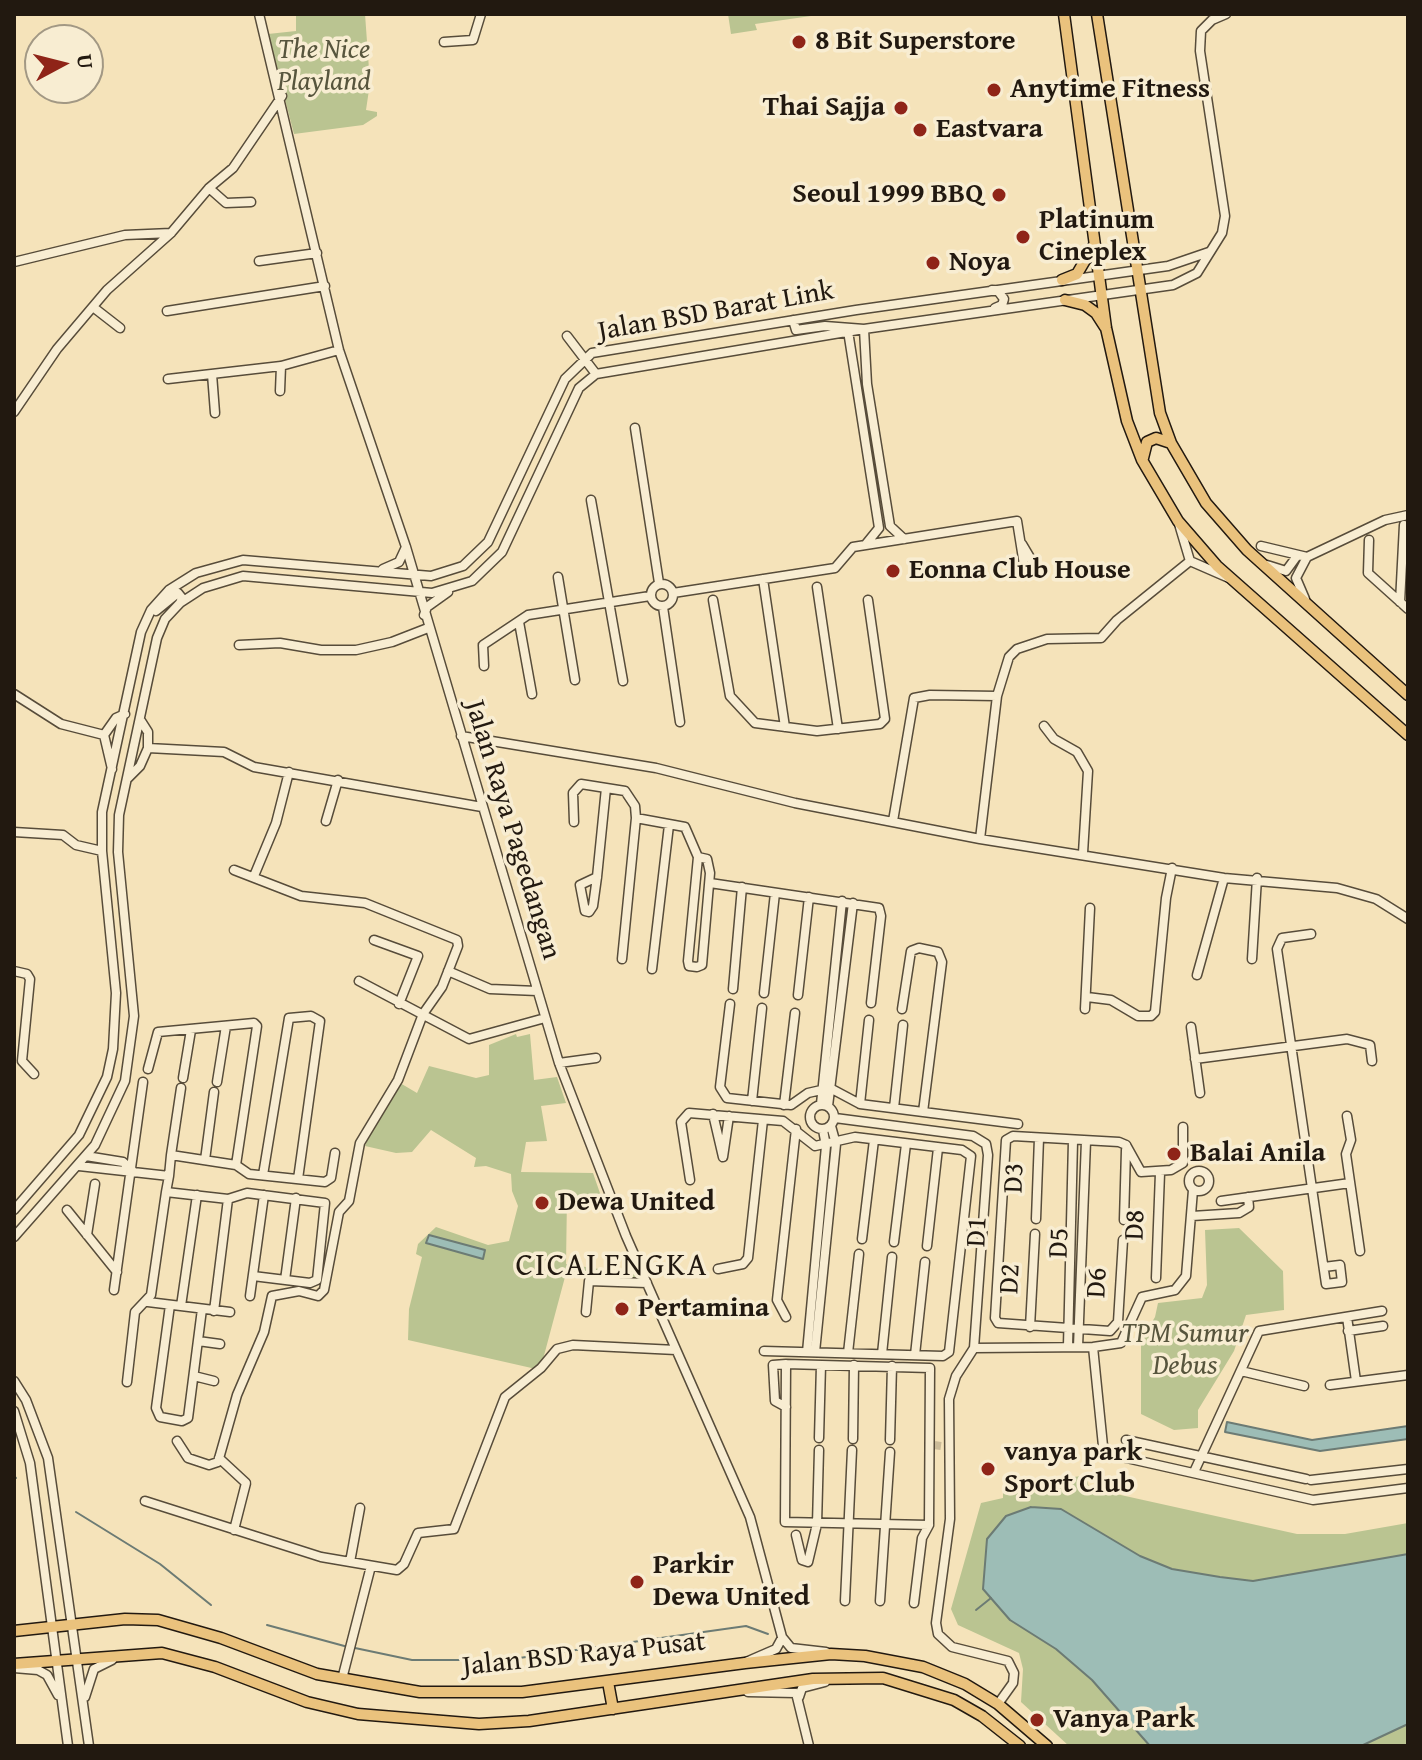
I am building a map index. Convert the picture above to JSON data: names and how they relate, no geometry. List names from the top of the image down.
{
  "streets": {
    "main road": ["Jalan BSD Raya Pusat"],
    "street": [
      "Jalan BSD Barat Link",
      "Jalan Raya Pagedangan",
      "D3",
      "D8",
      "D1",
      "D5",
      "D2",
      "D6"
    ]
  },
  "crossings": [
    ["Jalan BSD Barat Link", "Jalan Raya Pagedangan"],
    ["D3", "D1"],
    ["D1", "D2"],
    ["D5", "D6"]
  ],
  "districts": ["CICALENGKA"],
  "parks": ["The Nice Playland", "TPM Sumur Debus"],
  "places": [
    "8 Bit Superstore",
    "Anytime Fitness",
    "Thai Sajja",
    "Eastvara",
    "Seoul 1999 BBQ",
    "Platinum Cineplex",
    "Noya",
    "Eonna Club House",
    "Balai Anila",
    "Dewa United",
    "Pertamina",
    "vanya park Sport Club",
    "Parkir Dewa United",
    "Vanya Park"
  ],
  "north": "right"
}
